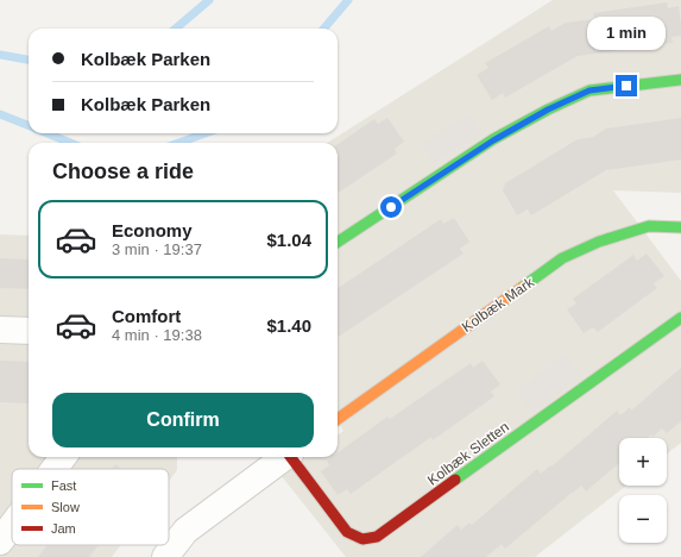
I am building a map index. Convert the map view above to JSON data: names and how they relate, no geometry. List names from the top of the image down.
{
  "streets": {
    "street": ["Kolbæk Mark", "Kolbæk Sletten"]
  },
  "legend": ["Fast", "Slow", "Jam"],
  "page": {
    "bubble": "1 min",
    "banner": ["Kolbæk Parken", "Kolbæk Parken"],
    "heading": "Choose a ride",
    "list": [
      {
        "name": "Economy",
        "note": "3 min · 19:37",
        "value": "$1.04"
      },
      {
        "name": "Comfort",
        "note": "4 min · 19:38",
        "value": "$1.40"
      }
    ],
    "buttons": "Confirm",
    "map_buttons": ["+", "−"]
  }
}
